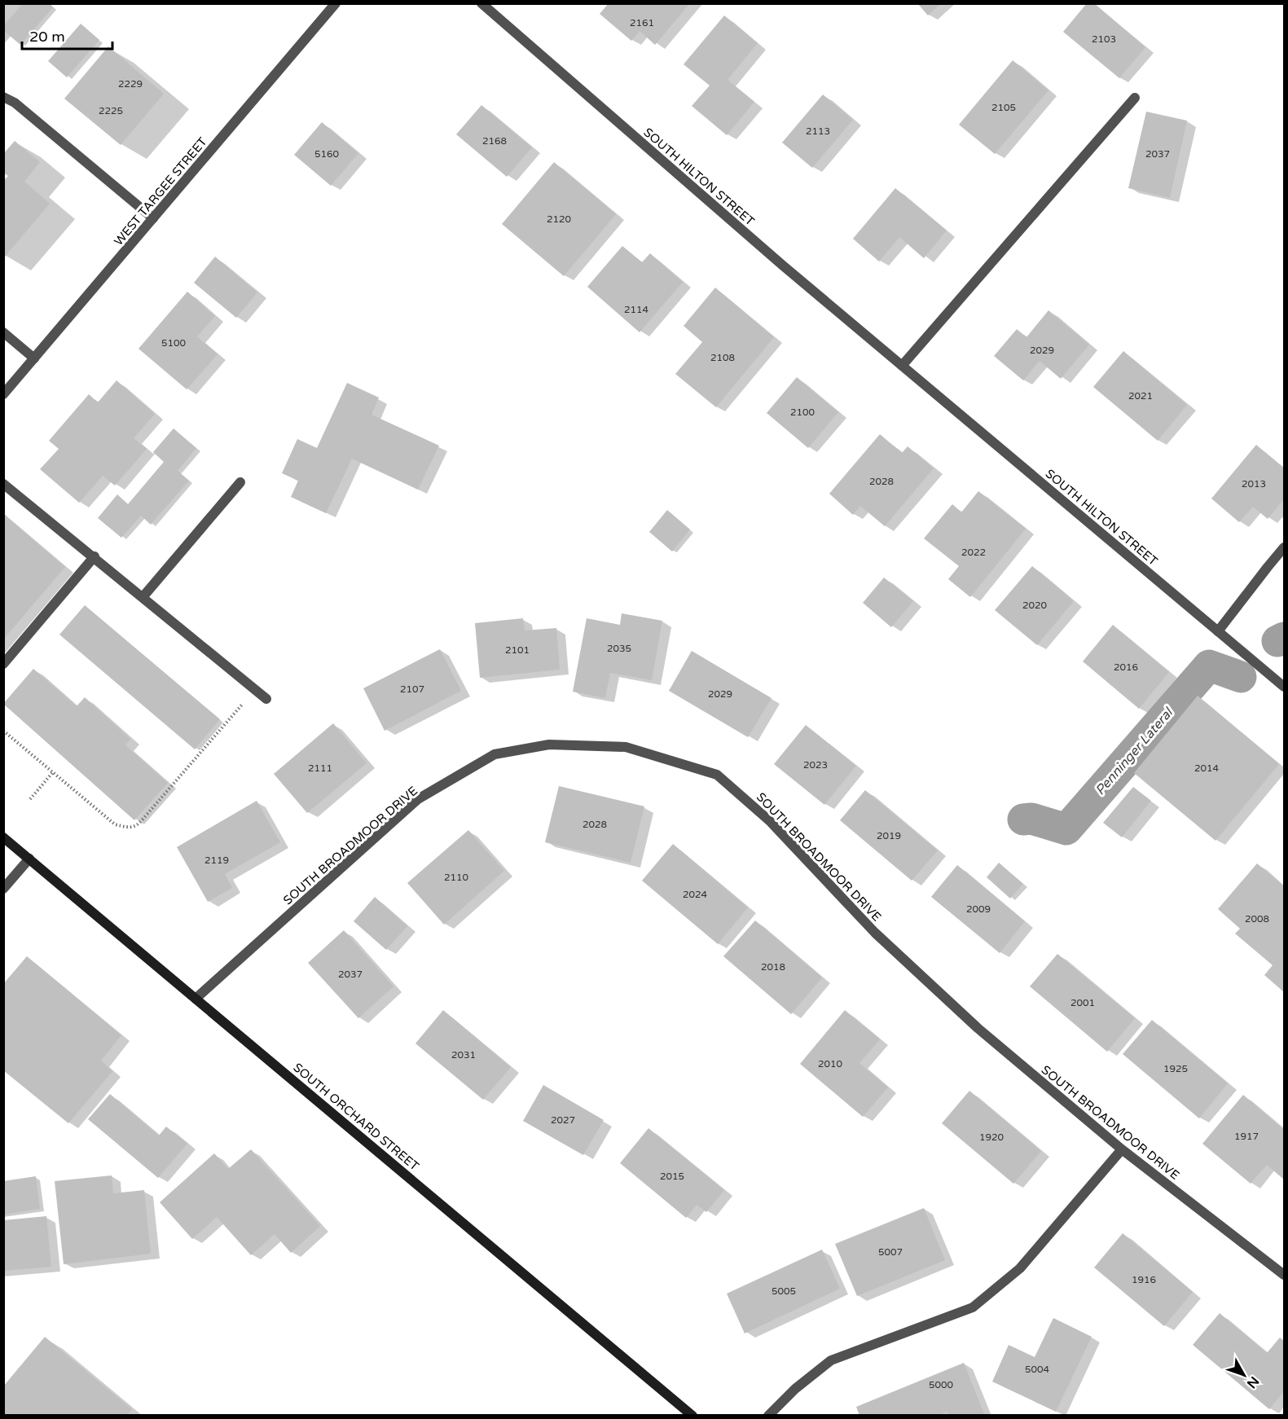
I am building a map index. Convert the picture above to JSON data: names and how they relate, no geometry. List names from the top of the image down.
{
  "streets": {
    "main road": ["SOUTH ORCHARD STREET"],
    "street": ["SOUTH HILTON STREET", "WEST TARGEE STREET", "SOUTH BROADMOOR DRIVE"]
  },
  "crossings": [
    ["SOUTH BROADMOOR DRIVE", "SOUTH ORCHARD STREET"]
  ],
  "water": ["Penninger Lateral"],
  "house_numbers": [
    "2161",
    "2103",
    "2229",
    "2105",
    "2225",
    "2113",
    "2168",
    "5160",
    "2037",
    "2120",
    "2114",
    "5100",
    "2029",
    "2108",
    "2021",
    "2100",
    "2028",
    "2013",
    "2022",
    "2020",
    "2035",
    "2101",
    "2016",
    "2107",
    "2029",
    "2023",
    "2111",
    "2014",
    "2028",
    "2019",
    "2119",
    "2110",
    "2024",
    "2009",
    "2008",
    "2018",
    "2037",
    "2001",
    "2031",
    "2010",
    "1925",
    "2027",
    "1917",
    "1920",
    "2015",
    "5007",
    "1916",
    "5005",
    "5004",
    "5000"
  ],
  "scale_bar": "20 m",
  "north": "bottom right"
}
